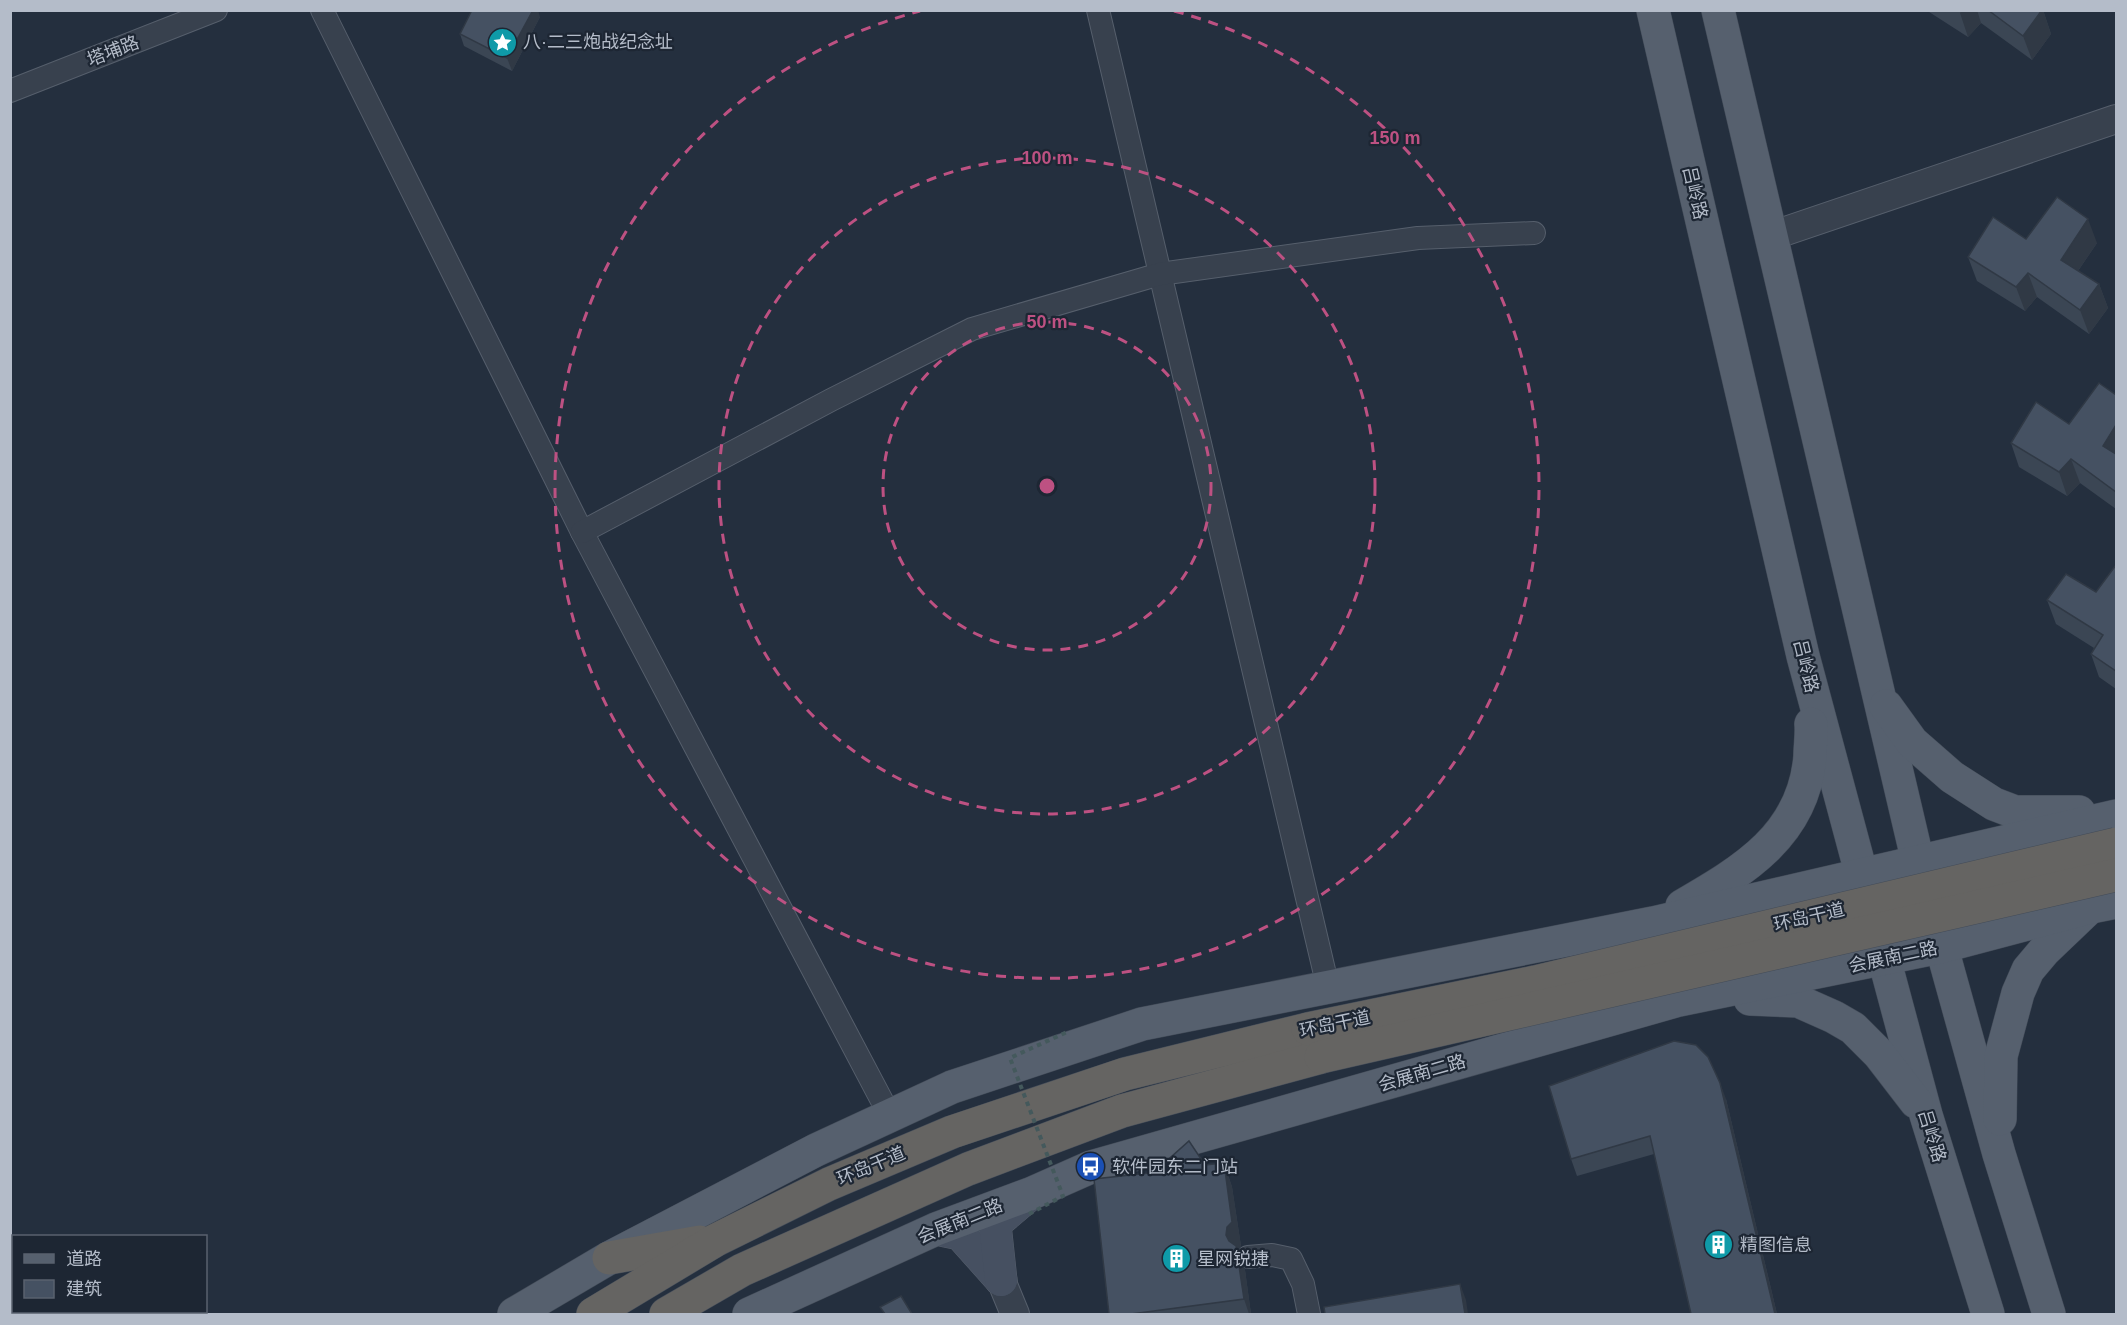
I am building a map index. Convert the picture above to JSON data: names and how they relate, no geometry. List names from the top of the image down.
{
  "streets": {
    "highway": ["环岛干道"],
    "main road": ["吕岭路", "会展南二路"],
    "street": ["塔埔路"]
  },
  "crossings": [
    ["吕岭路", "会展南二路"]
  ],
  "places": {
    "place": ["八·二三炮战纪念址"],
    "bus stop": ["软件园东二门站"],
    "building": ["精图信息", "星网锐捷"]
  },
  "legend": ["道路", "建筑"],
  "rings": ["150 m", "100 m", "50 m"]
}
